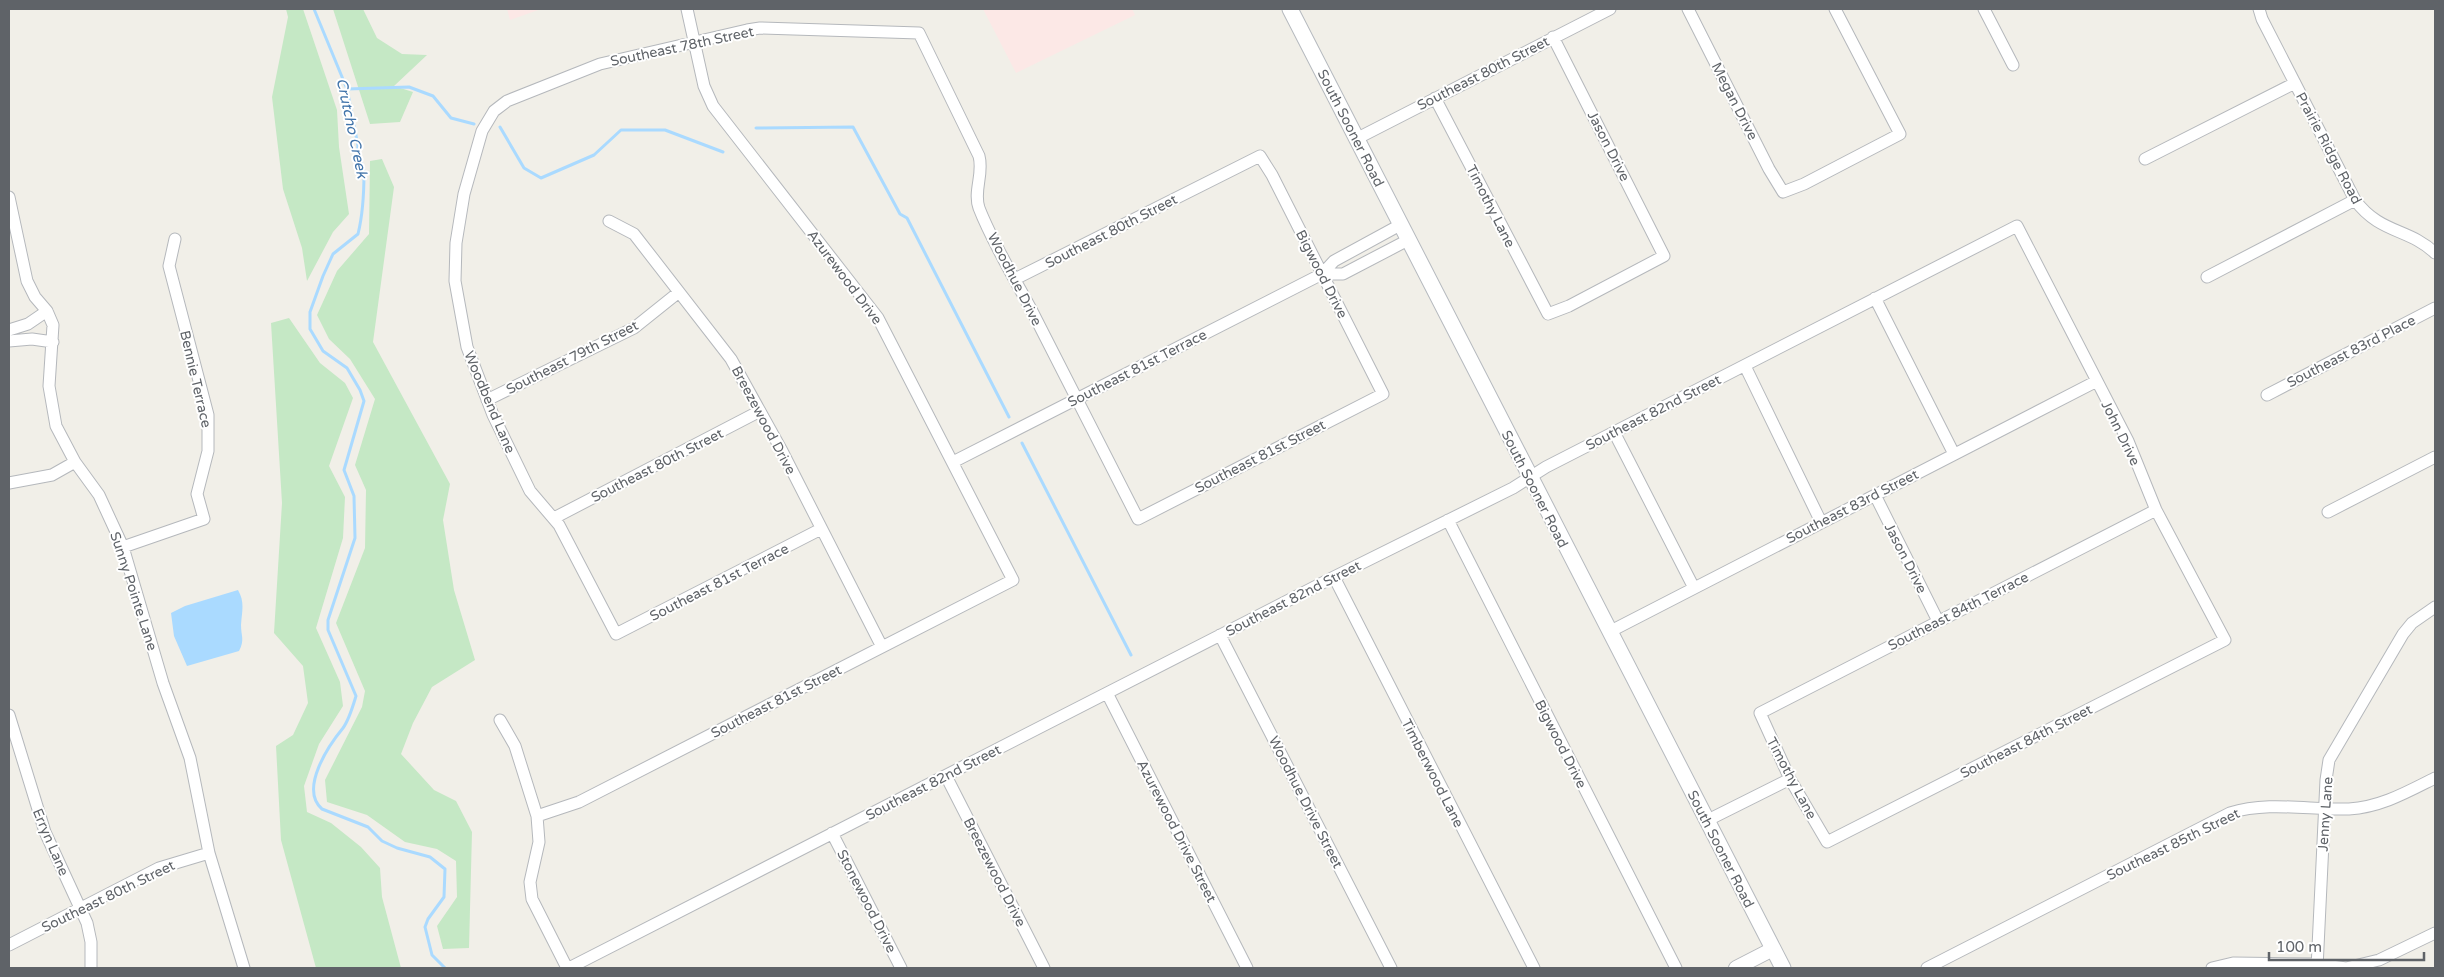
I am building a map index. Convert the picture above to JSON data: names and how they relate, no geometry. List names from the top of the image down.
{
  "streets": {
    "main road": ["South Sooner Road"],
    "street": [
      "Southeast 78th Street",
      "Southeast 80th Street",
      "Megan Drive",
      "Jason Drive",
      "Prairie Ridge Road",
      "Timothy Lane",
      "Bigwood Drive",
      "Azurewood Drive",
      "Woodhue Drive",
      "Southeast 83rd Place",
      "Southeast 79th Street",
      "Southeast 81st Terrace",
      "Bennie Terrace",
      "Woodbend Lane",
      "Southeast 82nd Street",
      "Breezewood Drive",
      "John Drive",
      "Southeast 81st Street",
      "Southeast 83rd Street",
      "Sunny Pointe Lane",
      "Southeast 84th Terrace",
      "Southeast 84th Street",
      "Timberwood Lane",
      "Woodhue Drive Street",
      "Jenny Lane",
      "Azurewood Drive Street",
      "Erryn Lane",
      "Southeast 85th Street",
      "Stonewood Drive"
    ]
  },
  "crossings": [
    ["Southeast 78th Street", "Azurewood Drive"],
    ["Southeast 78th Street", "Woodhue Drive"],
    ["Southeast 78th Street", "Woodbend Lane"],
    ["Southeast 80th Street", "South Sooner Road"],
    ["Southeast 80th Street", "Jason Drive"],
    ["Southeast 80th Street", "Timothy Lane"],
    ["Southeast 80th Street", "Bigwood Drive"],
    ["Southeast 80th Street", "Woodhue Drive"],
    ["Southeast 80th Street", "Woodbend Lane"],
    ["Southeast 80th Street", "Breezewood Drive"],
    ["Southeast 80th Street", "Sunny Pointe Lane"],
    ["Southeast 80th Street", "Erryn Lane"],
    ["South Sooner Road", "Southeast 81st Terrace"],
    ["South Sooner Road", "Southeast 82nd Street"],
    ["South Sooner Road", "Southeast 83rd Street"],
    ["Jason Drive", "Timothy Lane"],
    ["Jason Drive", "Southeast 83rd Street"],
    ["Jason Drive", "Southeast 84th Terrace"],
    ["Timothy Lane", "Southeast 84th Terrace"],
    ["Timothy Lane", "Southeast 84th Street"],
    ["Bigwood Drive", "Southeast 81st Terrace"],
    ["Bigwood Drive", "Southeast 82nd Street"],
    ["Bigwood Drive", "Southeast 81st Street"],
    ["Azurewood Drive", "Southeast 81st Terrace"],
    ["Azurewood Drive", "Southeast 81st Street"],
    ["Woodhue Drive", "Southeast 81st Terrace"],
    ["Woodhue Drive", "Southeast 81st Street"],
    ["Southeast 79th Street", "Woodbend Lane"],
    ["Southeast 79th Street", "Breezewood Drive"],
    ["Southeast 81st Terrace", "Woodbend Lane"],
    ["Southeast 81st Terrace", "Breezewood Drive"],
    ["Bennie Terrace", "Sunny Pointe Lane"],
    ["Southeast 82nd Street", "Breezewood Drive"],
    ["Southeast 82nd Street", "John Drive"],
    ["Southeast 82nd Street", "Timberwood Lane"],
    ["Southeast 82nd Street", "Woodhue Drive Street"],
    ["Southeast 82nd Street", "Azurewood Drive Street"],
    ["Southeast 82nd Street", "Stonewood Drive"],
    ["Breezewood Drive", "Southeast 81st Street"],
    ["John Drive", "Southeast 83rd Street"],
    ["John Drive", "Southeast 84th Terrace"],
    ["John Drive", "Southeast 84th Street"],
    ["Jenny Lane", "Southeast 85th Street"]
  ],
  "water": ["Crutcho Creek"],
  "scale_bar": "100 m"
}
